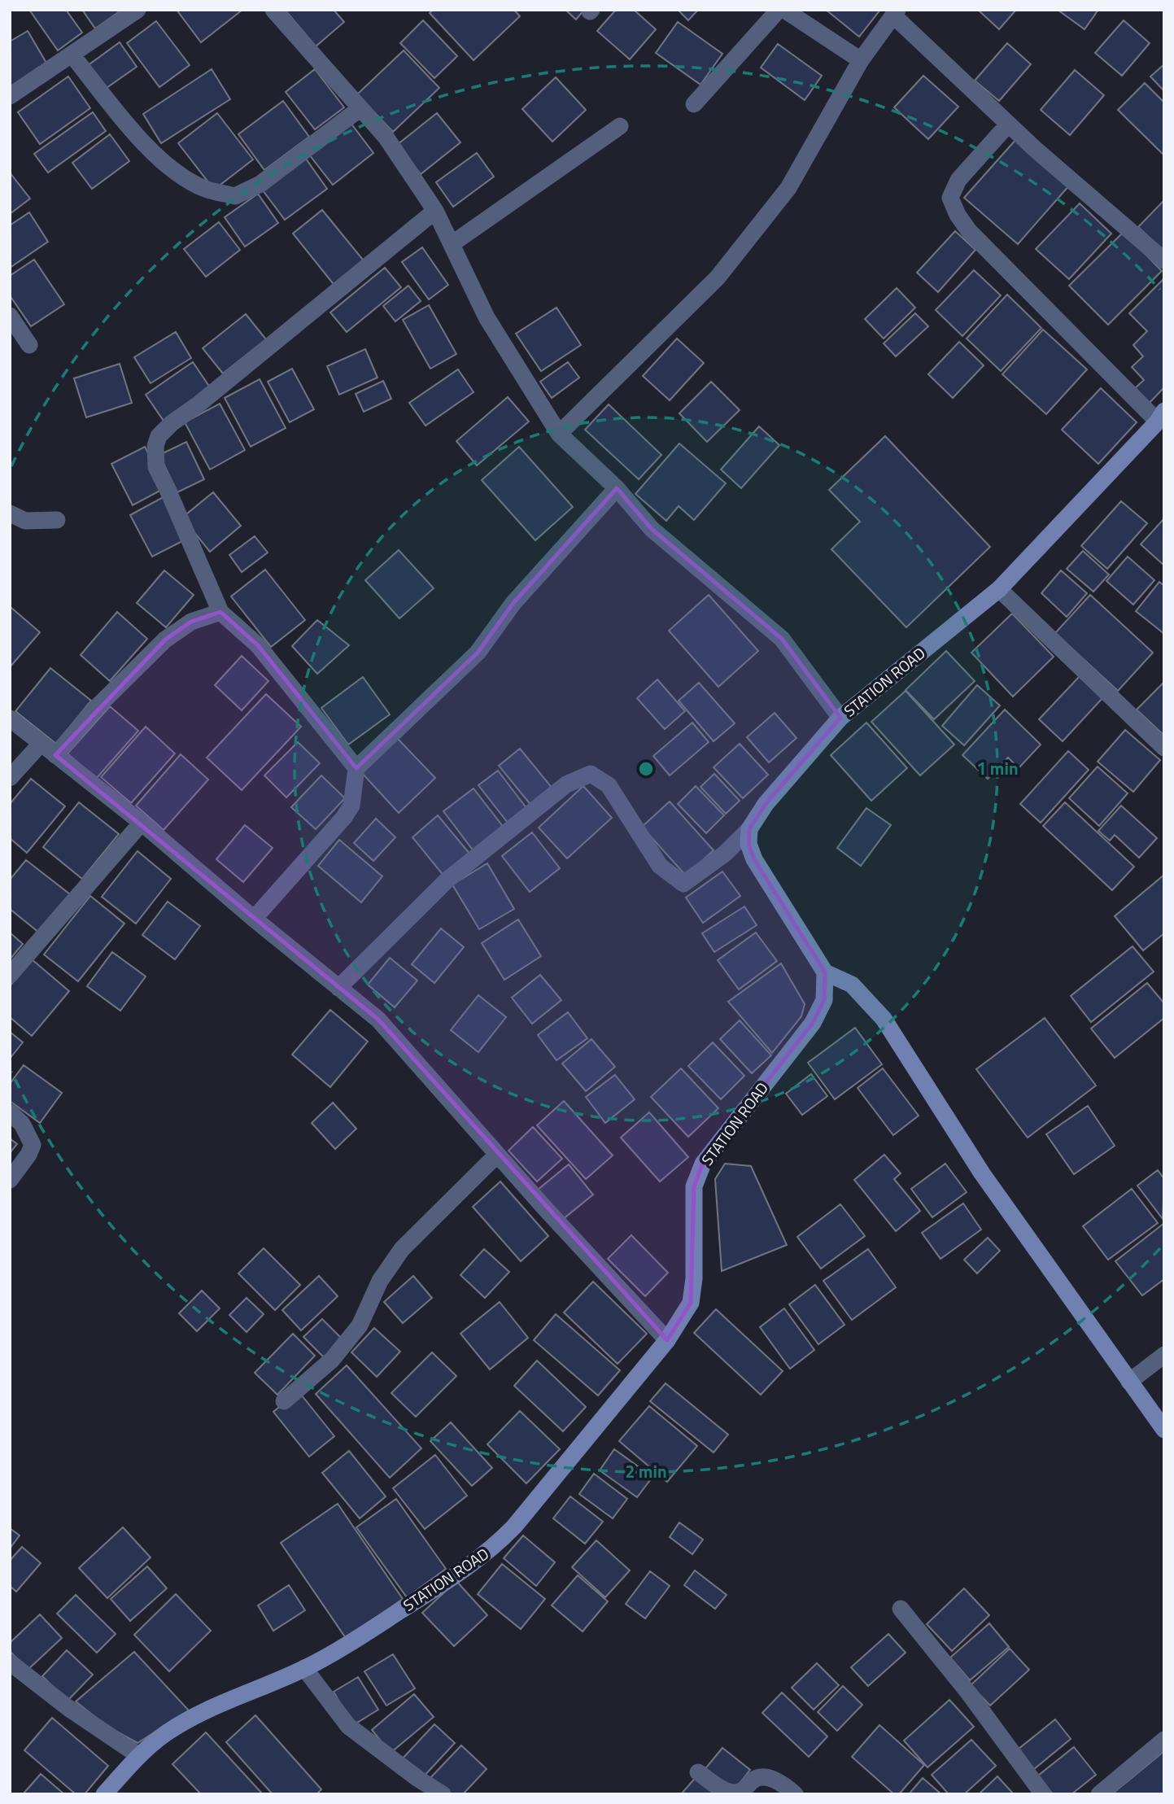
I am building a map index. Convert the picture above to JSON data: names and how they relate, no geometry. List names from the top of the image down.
{
  "streets": {
    "main road": ["STATION ROAD"]
  },
  "rings": ["1 min", "2 min"]
}
